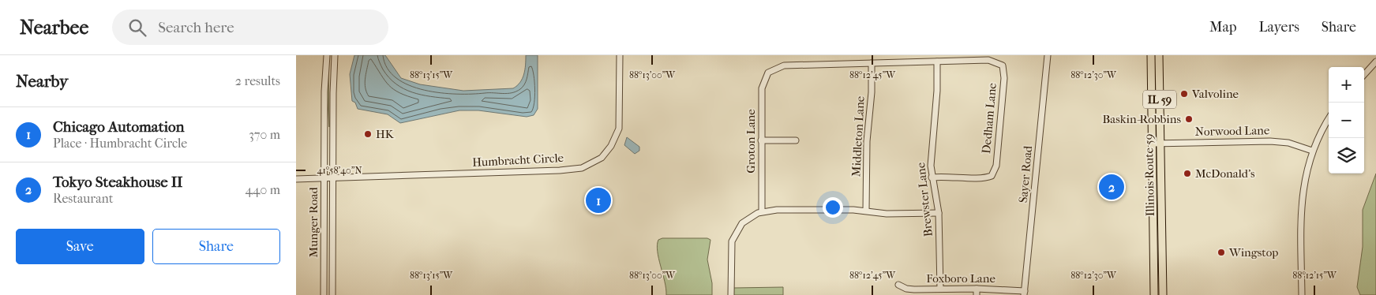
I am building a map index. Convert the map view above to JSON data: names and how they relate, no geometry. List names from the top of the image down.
{
  "streets": {
    "main road": ["IL 59", "Illinois Route 59"],
    "street": [
      "Dedham Lane",
      "Norwood Lane",
      "Middleton Lane",
      "Groton Lane",
      "Humbracht Circle",
      "Sayer Road",
      "Brewster Lane",
      "Munger Road",
      "Foxboro Lane"
    ]
  },
  "crossings": [
    ["Dedham Lane", "Brewster Lane"],
    ["Norwood Lane", "Illinois Route 59"],
    ["Middleton Lane", "Groton Lane"],
    ["Humbracht Circle", "Munger Road"],
    ["Sayer Road", "Foxboro Lane"],
    ["Brewster Lane", "Foxboro Lane"]
  ],
  "places": [
    "Valvoline",
    "Baskin-Robbins",
    "HK",
    "McDonald's",
    "Wingstop"
  ],
  "page": {
    "header": "Nearbee",
    "search": "Search here",
    "nav": ["Map", "Layers", "Share"],
    "heading": ["Nearby", "2 results"],
    "map_buttons": ["+", "−"],
    "list": [
      {
        "mark": "1",
        "name": "Chicago Automation",
        "note": "Place · Humbracht Circle",
        "value": "370 m"
      },
      {
        "mark": "2",
        "name": "Tokyo Steakhouse II",
        "note": "Restaurant",
        "value": "440 m"
      }
    ],
    "pins": ["2", "1"],
    "buttons": ["Save", "Share"]
  },
  "coordinates": [
    "88°13'15\"W",
    "88°13'00\"W",
    "88°12'45\"W",
    "88°12'30\"W",
    "41°58'40\"N",
    "88°12'15\"W"
  ]
}
